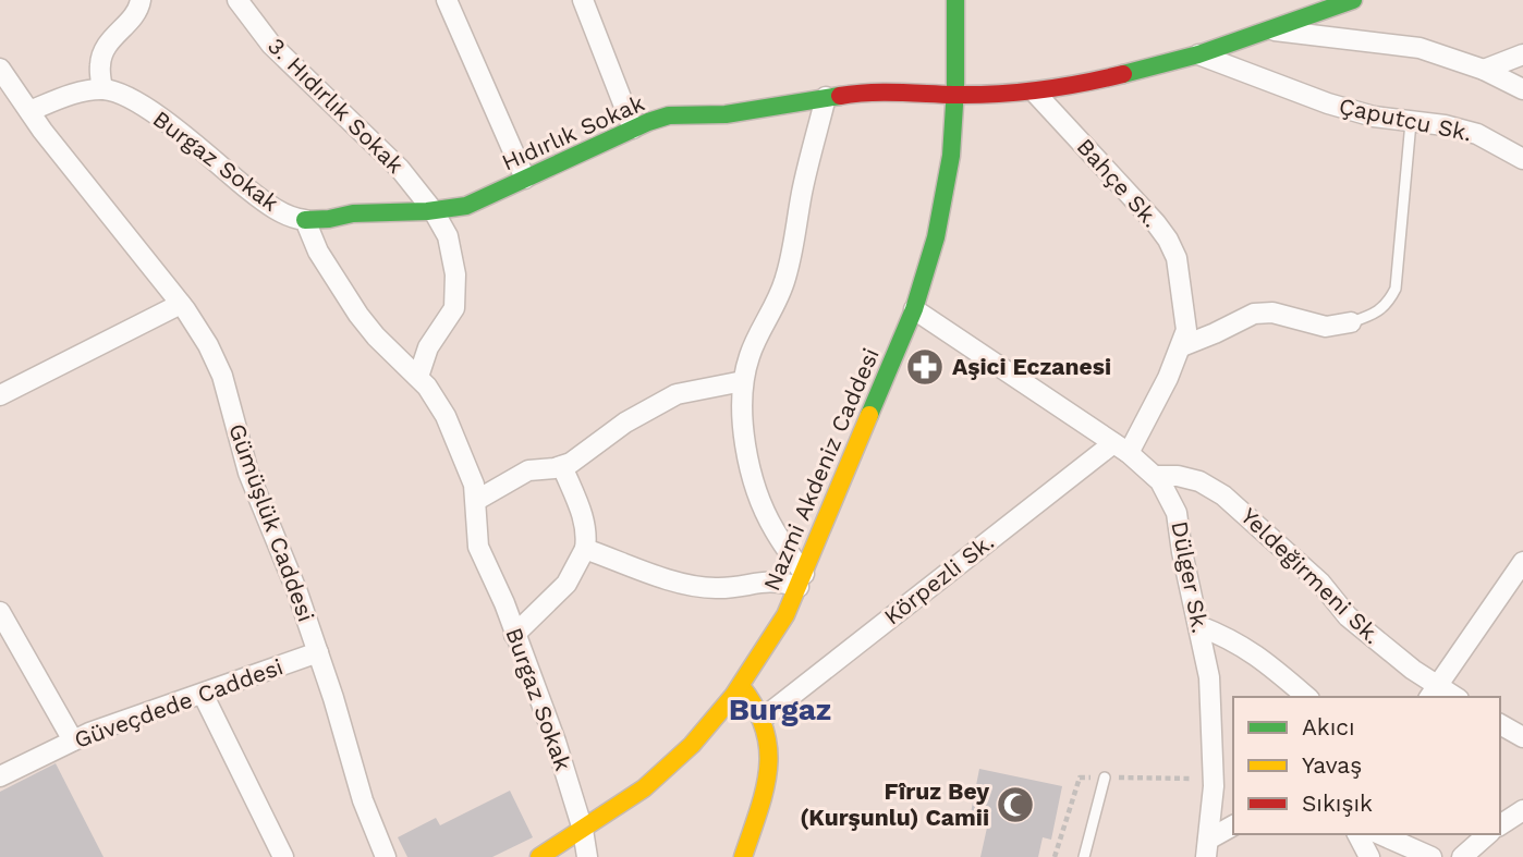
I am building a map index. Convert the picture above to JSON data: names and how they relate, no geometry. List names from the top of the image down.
{
  "streets": {
    "street": [
      "3. Hıdırlık Sokak",
      "Çaputcu Sk.",
      "Hıdırlık Sokak",
      "Burgaz Sokak",
      "Bahçe Sk.",
      "Nazmi Akdeniz Caddesi",
      "Gümüşlük Caddesi",
      "Yeldeğirmeni Sk.",
      "Dülger Sk.",
      "Körpezli Sk.",
      "Güveçdede Caddesi"
    ]
  },
  "crossings": [
    ["3. Hıdırlık Sokak", "Hıdırlık Sokak"],
    ["Çaputcu Sk.", "Hıdırlık Sokak"],
    ["Hıdırlık Sokak", "Burgaz Sokak"],
    ["Hıdırlık Sokak", "Bahçe Sk."],
    ["Hıdırlık Sokak", "Nazmi Akdeniz Caddesi"],
    ["Burgaz Sokak", "Nazmi Akdeniz Caddesi"],
    ["Bahçe Sk.", "Dülger Sk."],
    ["Bahçe Sk.", "Körpezli Sk."],
    ["Nazmi Akdeniz Caddesi", "Dülger Sk."],
    ["Gümüşlük Caddesi", "Güveçdede Caddesi"],
    ["Yeldeğirmeni Sk.", "Dülger Sk."],
    ["Dülger Sk.", "Körpezli Sk."]
  ],
  "districts": ["Burgaz"],
  "places": {
    "pharmacy": ["Aşici Eczanesi"],
    "mosque": ["Fîruz Bey (Kurşunlu) Camii"]
  },
  "legend": ["Akıcı", "Yavaş", "Sıkışık"]
}
